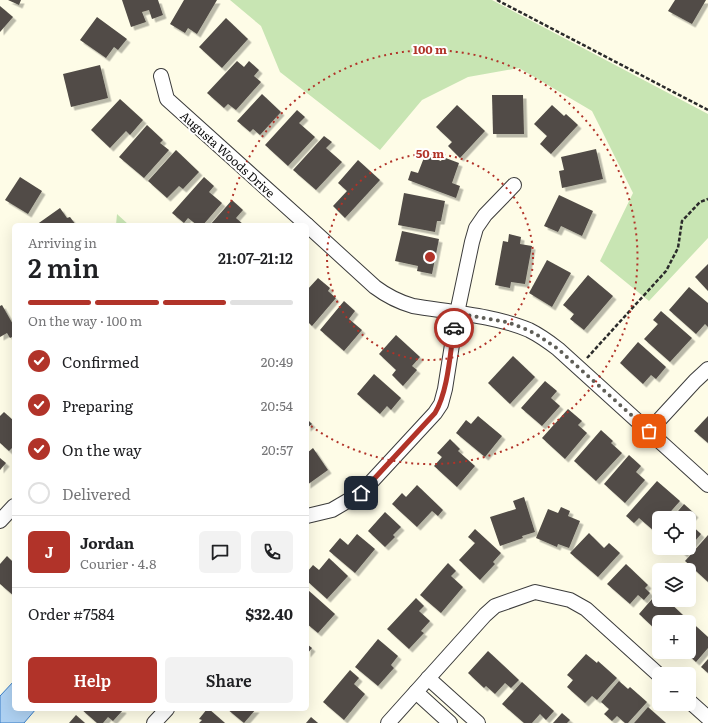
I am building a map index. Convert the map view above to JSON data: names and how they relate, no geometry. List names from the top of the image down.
{
  "streets": {
    "street": ["Augusta Woods Drive"]
  },
  "page": {
    "heading": ["2 min", "Arriving in", "21:07–21:12"],
    "panel": [
      "Jordan",
      "Courier · 4.8",
      "Order #7584",
      "$32.40"
    ],
    "bar": "On the way · 100 m",
    "list": [
      ["Confirmed", "20:49"],
      ["Preparing", "20:54"],
      ["On the way", "20:57"],
      "Delivered"
    ],
    "map_buttons": ["+", "−"],
    "round": "J",
    "buttons": ["Help", "Share"]
  },
  "rings": ["100 m", "50 m"]
}
